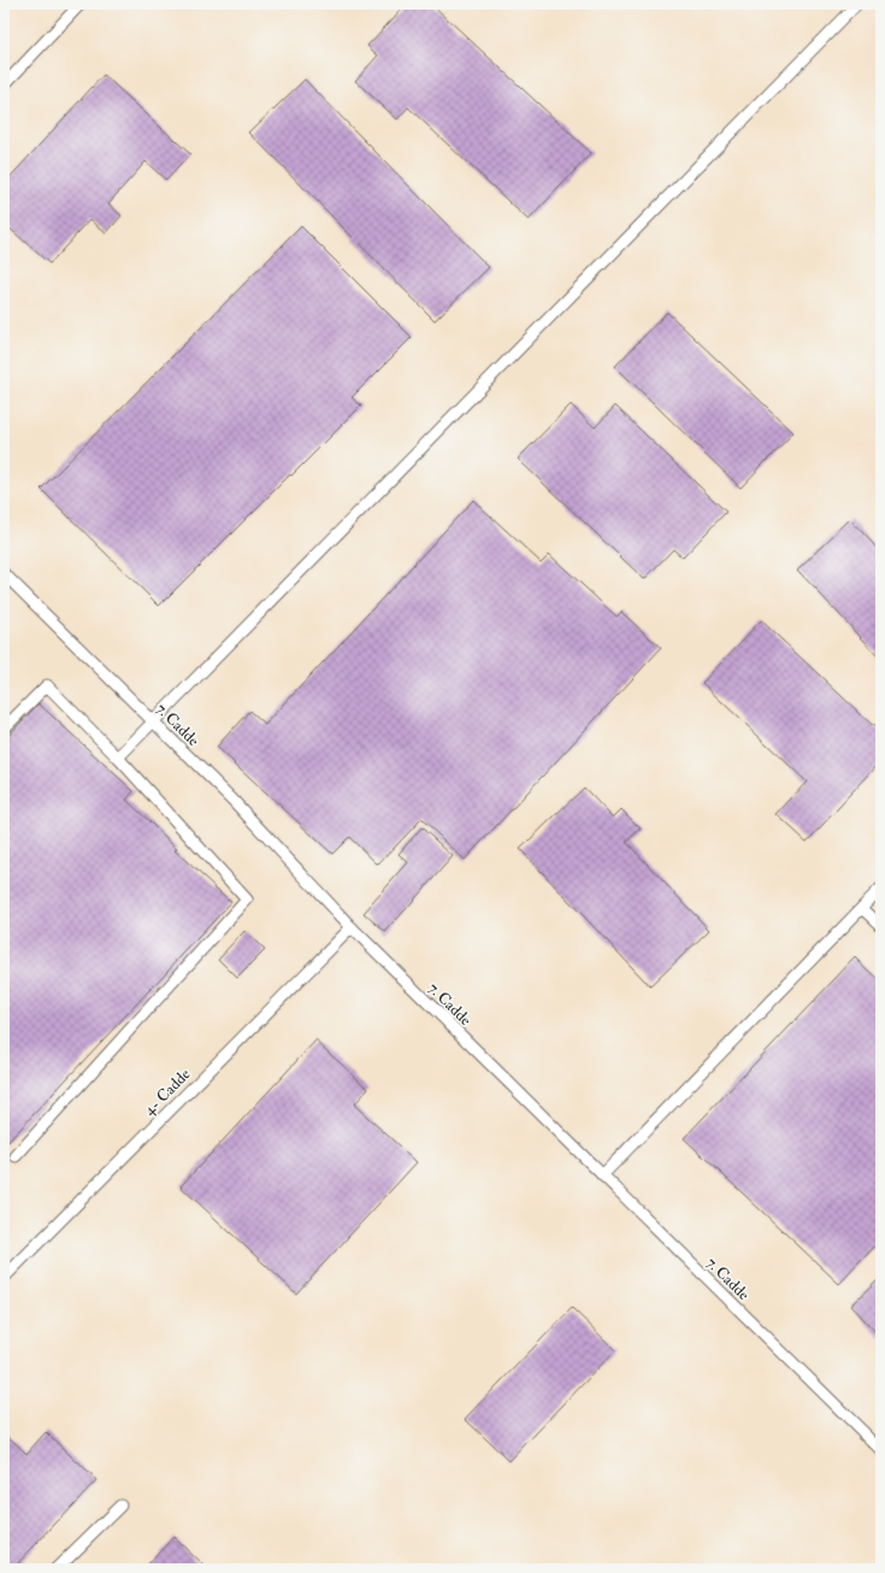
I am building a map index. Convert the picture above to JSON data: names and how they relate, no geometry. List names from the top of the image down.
{
  "streets": {
    "lane": ["7. Cadde", "4- Cadde"]
  },
  "crossings": [
    ["7. Cadde", "4- Cadde"]
  ]
}
